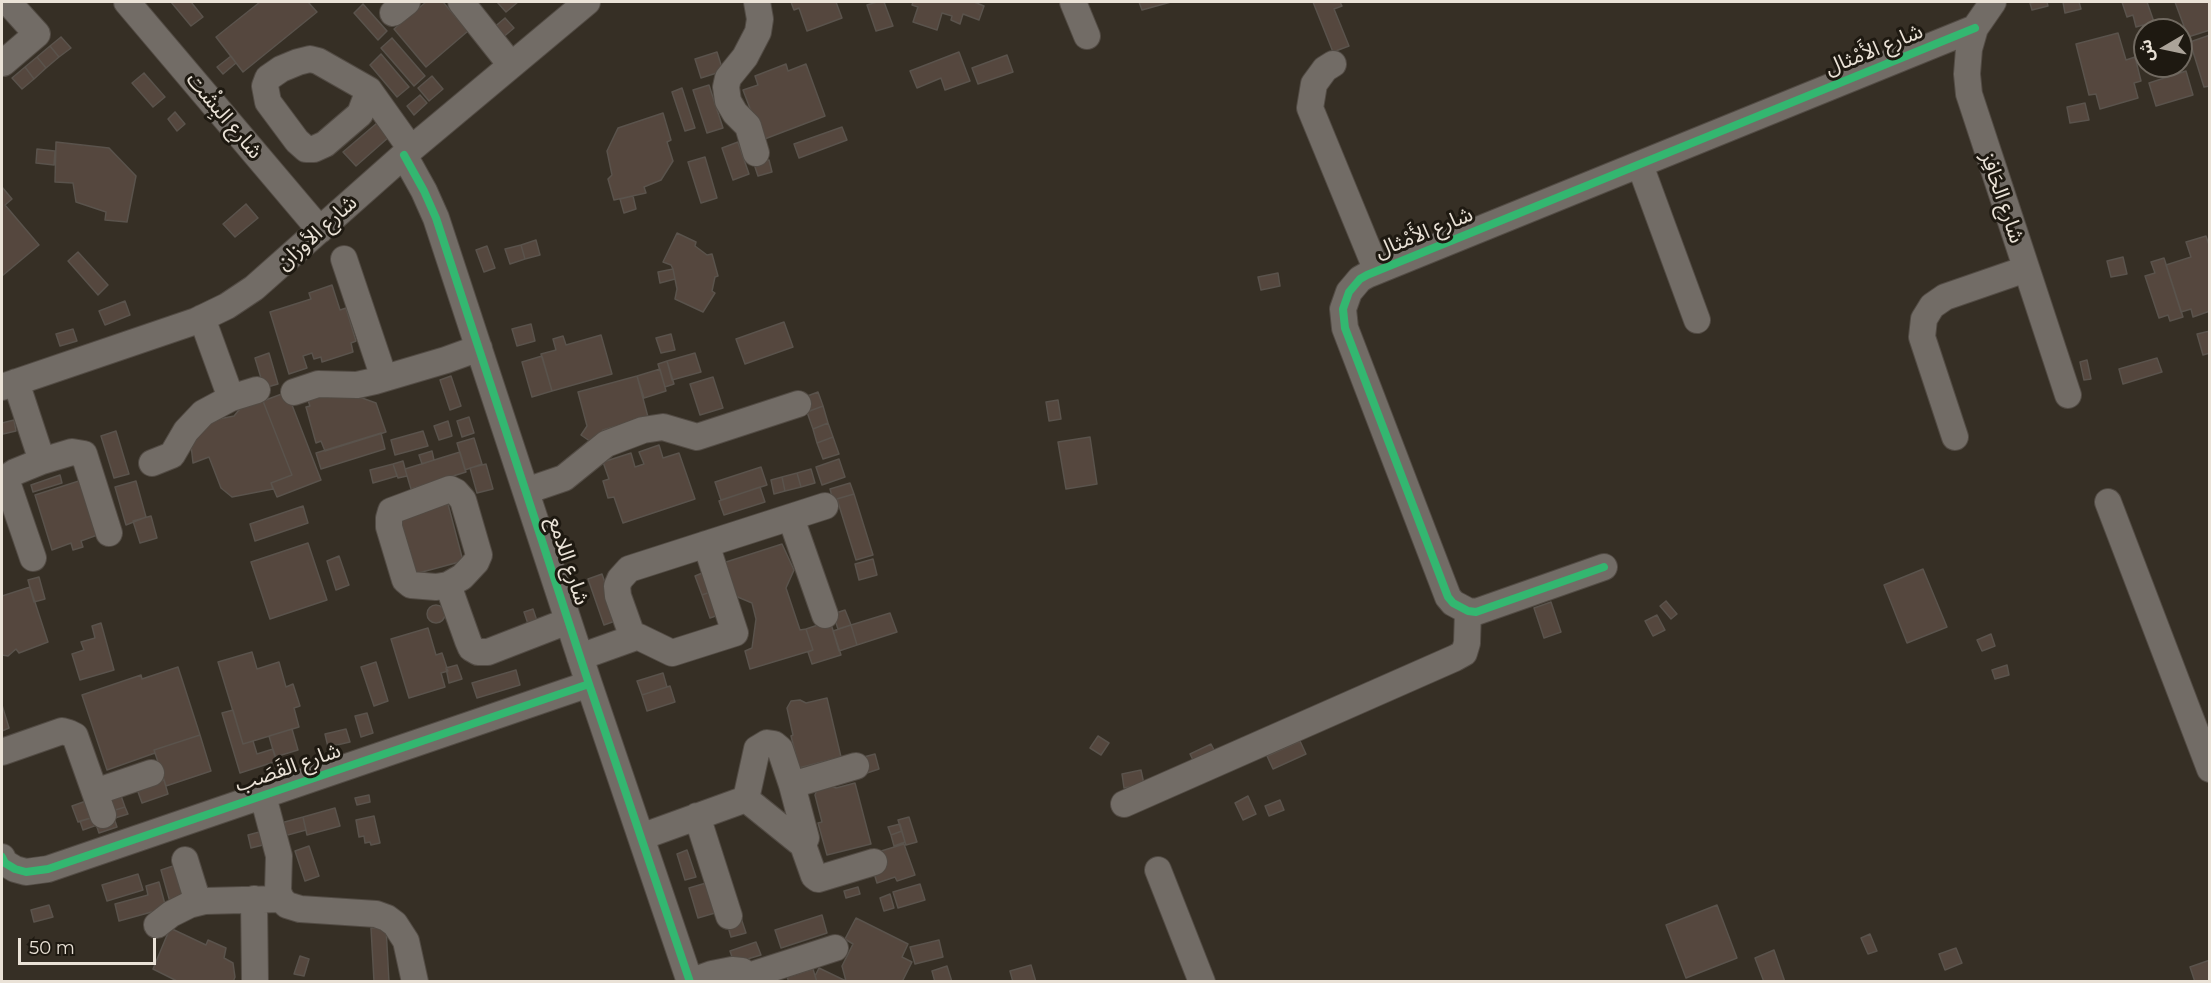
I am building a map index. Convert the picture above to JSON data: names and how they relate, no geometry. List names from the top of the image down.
{
  "streets": {
    "street": [
      "شارع الأَمْثال",
      "شارع البِشْت",
      "شارع الحَافِز",
      "شارع الأوزان",
      "شارع اللامع",
      "شارع القَصَب"
    ]
  },
  "crossings": [
    ["شارع الأَمْثال", "شارع الحَافِز"],
    ["شارع البِشْت", "شارع الأوزان"],
    ["شارع الأوزان", "شارع اللامع"],
    ["شارع اللامع", "شارع القَصَب"]
  ],
  "scale_bar": "50 m",
  "north": "left"
}
